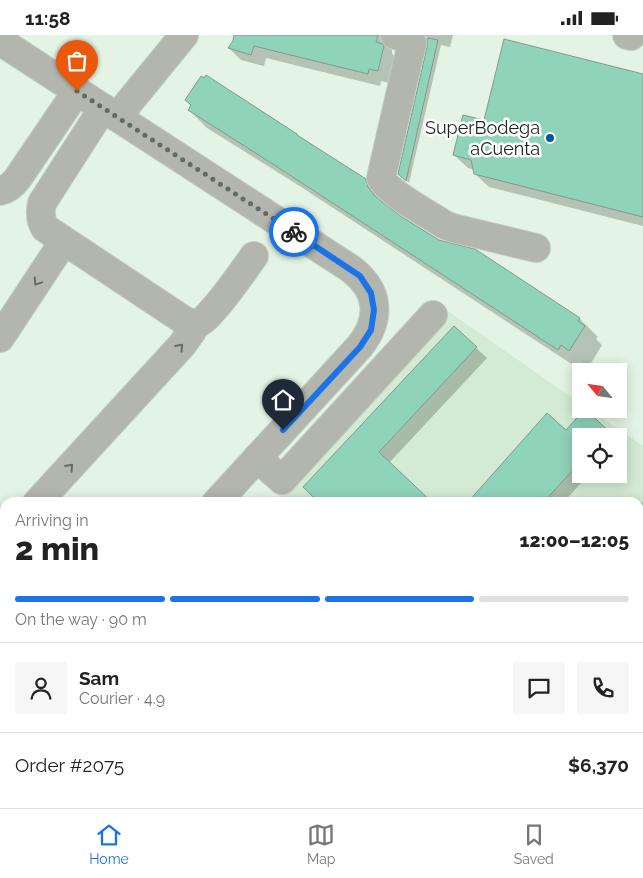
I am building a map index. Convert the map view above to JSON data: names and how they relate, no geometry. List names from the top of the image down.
{
  "places": ["SuperBodega aCuenta"],
  "north": "top left",
  "page": {
    "status": "11:58",
    "heading": ["2 min", "Arriving in", "12:00–12:05"],
    "panel": [
      "Sam",
      "Courier · 4.9",
      "Order #2075",
      "$6,370"
    ],
    "bar": "On the way · 90 m",
    "tabs": ["Home", "Map", "Saved"]
  }
}
